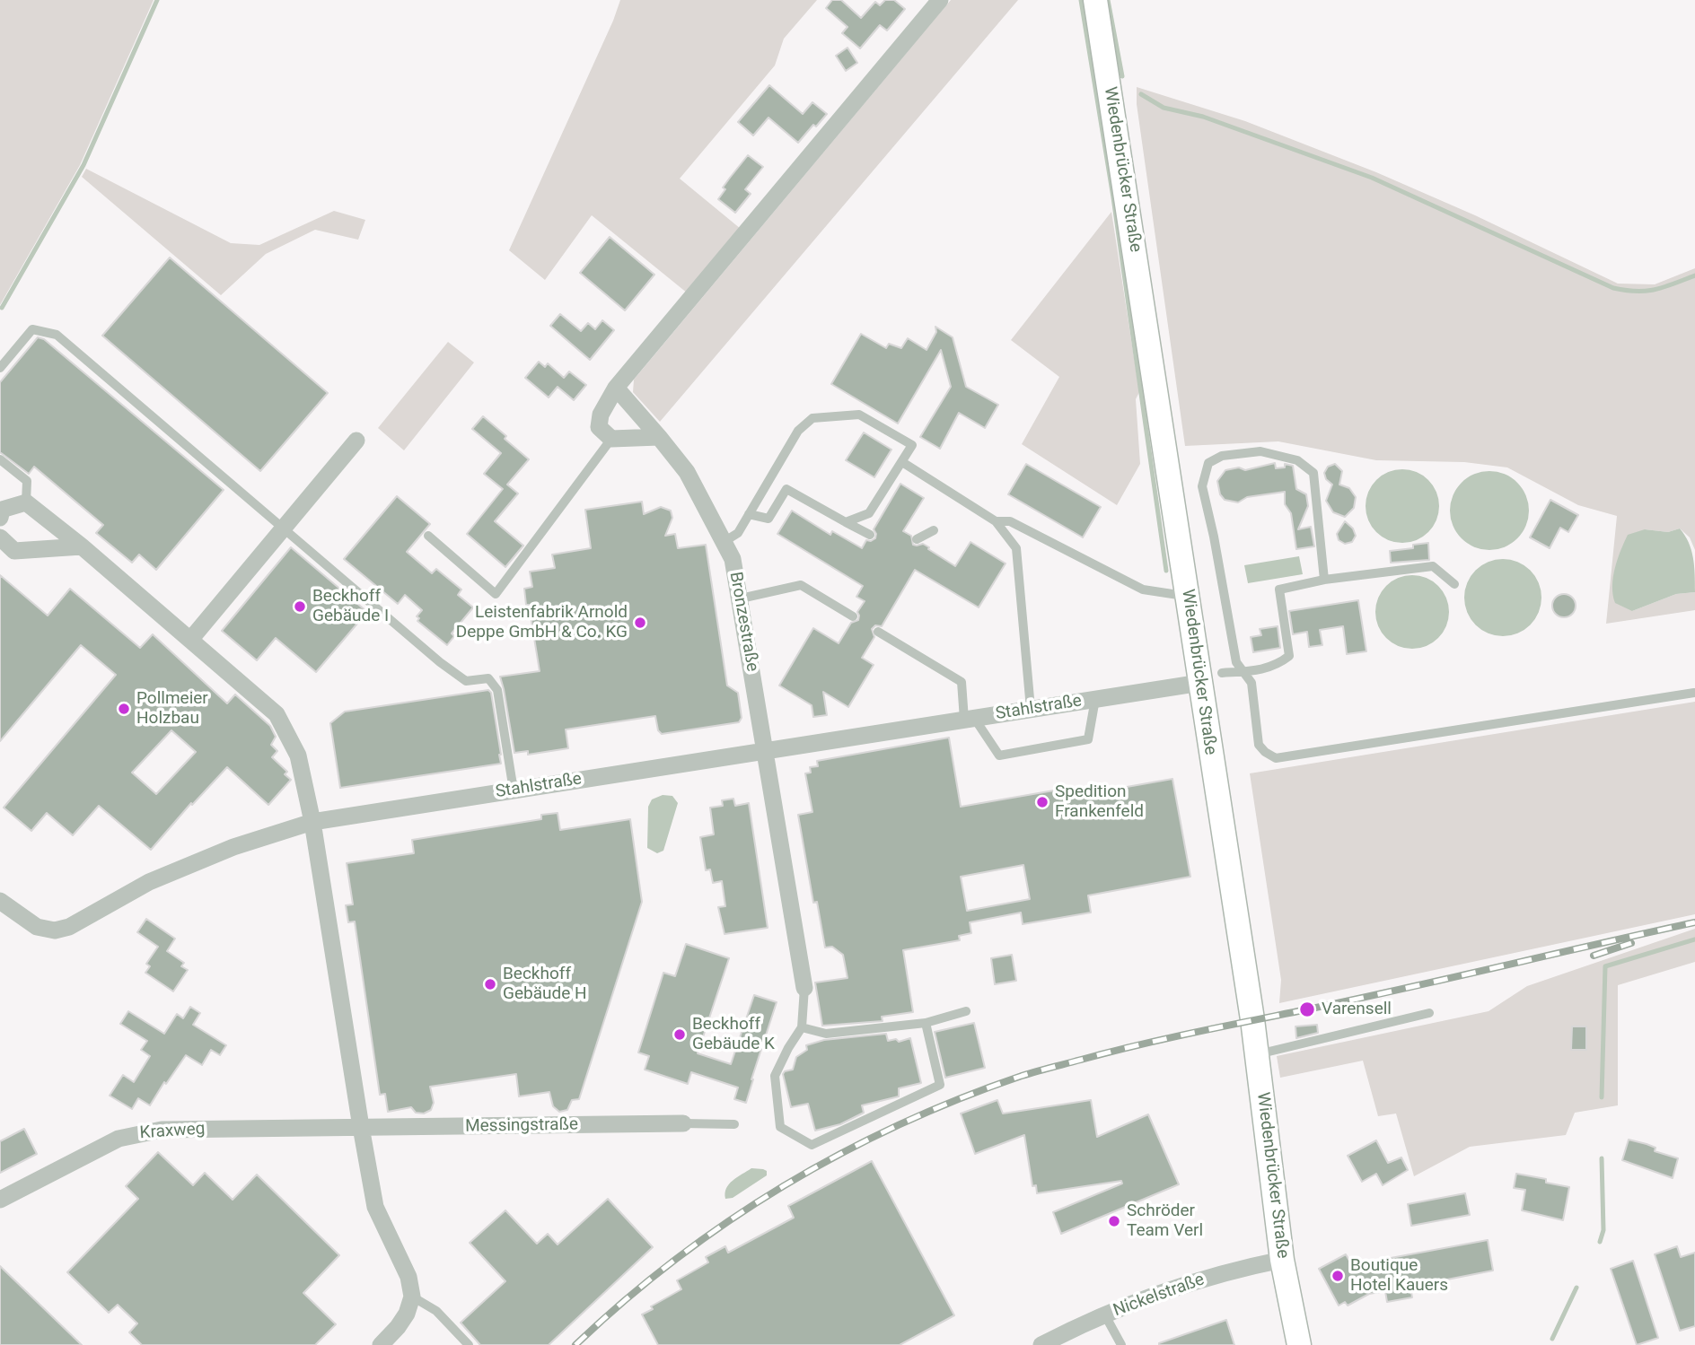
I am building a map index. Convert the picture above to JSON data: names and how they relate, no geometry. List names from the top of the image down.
{
  "streets": {
    "main road": ["Wiedenbrücker Straße"],
    "street": [
      "Bronzestraße",
      "Stahlstraße",
      "Messingstraße",
      "Kraxweg",
      "Nickelstraße"
    ]
  },
  "crossings": [
    ["Wiedenbrücker Straße", "Stahlstraße"],
    ["Wiedenbrücker Straße", "Nickelstraße"],
    ["Bronzestraße", "Stahlstraße"],
    ["Messingstraße", "Kraxweg"]
  ],
  "places": [
    "Beckhoff Gebäude I",
    "Leistenfabrik Arnold Deppe GmbH & Co. KG",
    "Pollmeier Holzbau",
    "Spedition Frankenfeld",
    "Beckhoff Gebäude H",
    "Varensell",
    "Beckhoff Gebäude K",
    "Schröder Team Verl",
    "Boutique Hotel Kauers"
  ]
}
